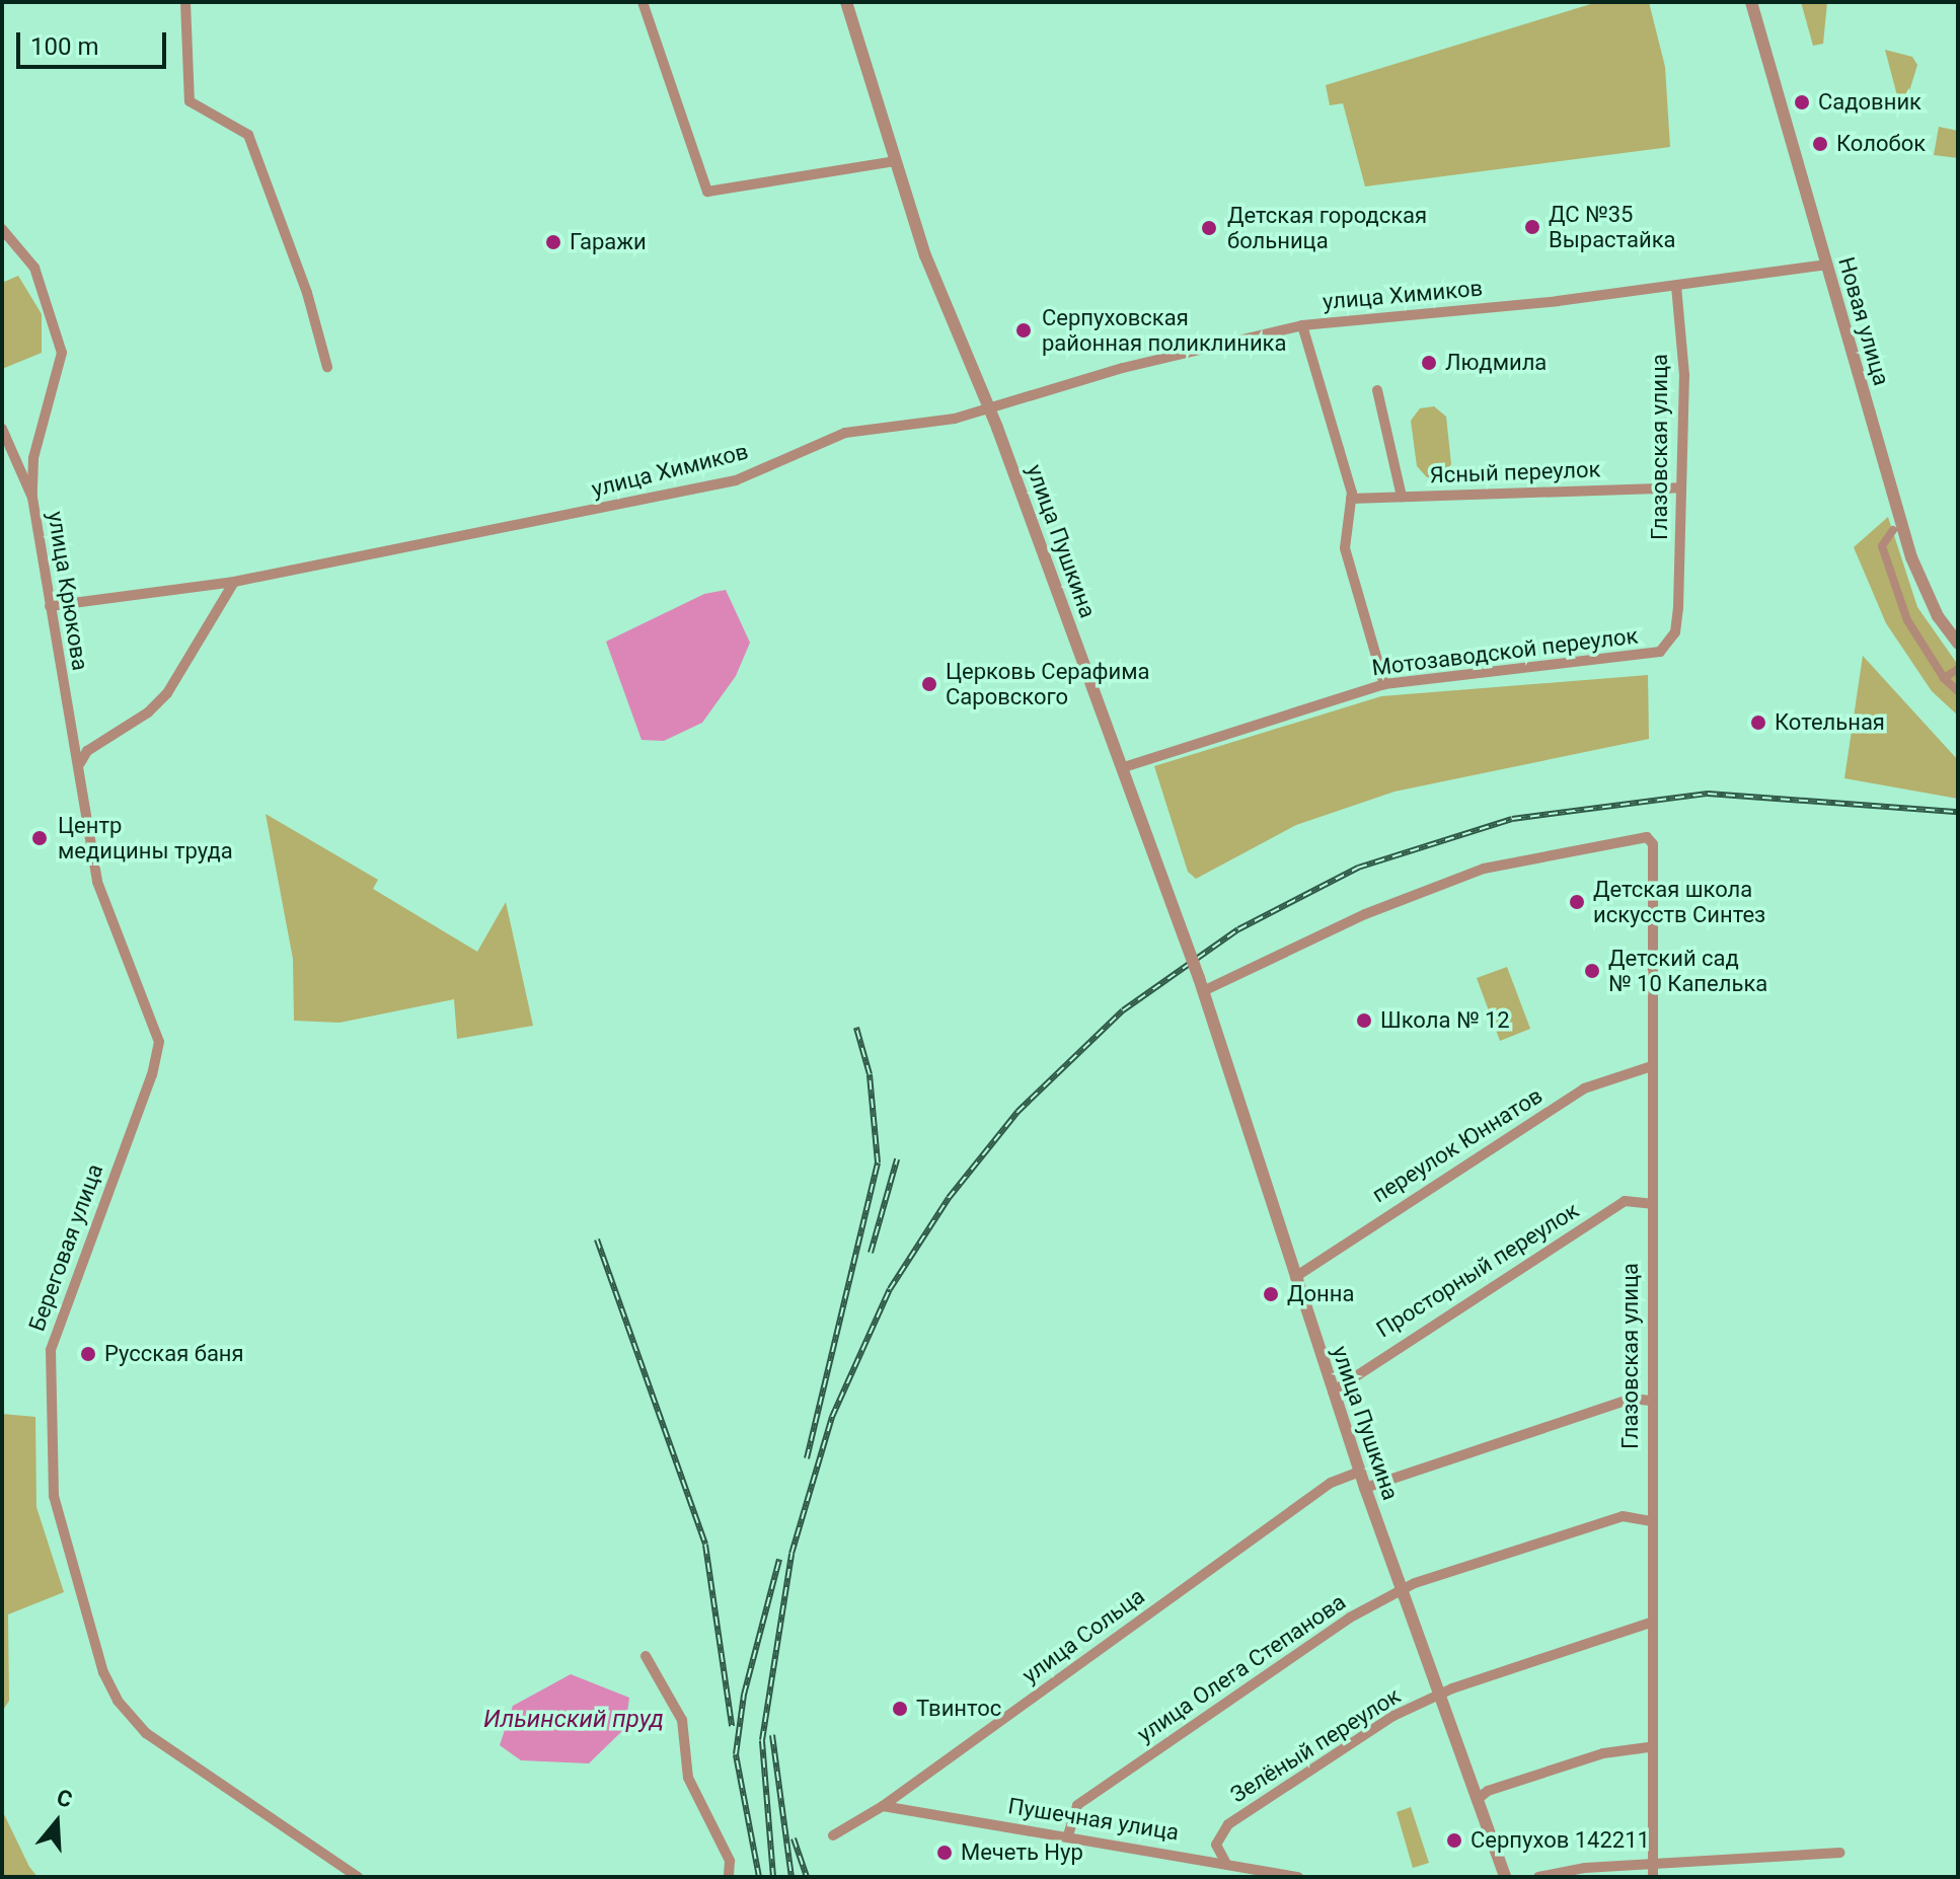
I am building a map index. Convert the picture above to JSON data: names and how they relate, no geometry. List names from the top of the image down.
{
  "streets": {
    "street": [
      "улица Химиков",
      "Новая улица",
      "Глазовская улица",
      "Ясный переулок",
      "улица Пушкина",
      "улица Крюкова",
      "Мотозаводской переулок",
      "переулок Юннатов",
      "Береговая улица",
      "Просторный переулок",
      "улица Сольца",
      "улица Олега Степанова",
      "Зелёный переулок",
      "Пушечная улица"
    ]
  },
  "crossings": [
    ["улица Химиков", "Новая улица"],
    ["улица Химиков", "Глазовская улица"],
    ["улица Химиков", "улица Пушкина"],
    ["улица Химиков", "улица Крюкова"],
    ["Глазовская улица", "Ясный переулок"],
    ["Глазовская улица", "улица Пушкина"],
    ["Глазовская улица", "Мотозаводской переулок"],
    ["Глазовская улица", "переулок Юннатов"],
    ["Глазовская улица", "Просторный переулок"],
    ["Глазовская улица", "улица Олега Степанова"],
    ["Глазовская улица", "Зелёный переулок"],
    ["улица Пушкина", "Мотозаводской переулок"],
    ["улица Пушкина", "переулок Юннатов"],
    ["улица Пушкина", "Просторный переулок"],
    ["улица Пушкина", "улица Сольца"],
    ["улица Пушкина", "улица Олега Степанова"],
    ["улица Пушкина", "Зелёный переулок"],
    ["улица Крюкова", "Береговая улица"],
    ["улица Сольца", "Пушечная улица"],
    ["улица Олега Степанова", "Пушечная улица"],
    ["Зелёный переулок", "Пушечная улица"]
  ],
  "water": ["Ильинский пруд"],
  "places": [
    "Садовник",
    "Колобок",
    "ДС №35 Вырастайка",
    "Детская городская больница",
    "Гаражи",
    "Серпуховская районная поликлиника",
    "Людмила",
    "Церковь Серафима Саровского",
    "Котельная",
    "Центр медицины труда",
    "Детская школа искусств Синтез",
    "Детский сад № 10 Капелька",
    "Школа № 12",
    "Донна",
    "Русская баня",
    "Твинтос",
    "Серпухов 142211",
    "Мечеть Нур"
  ],
  "scale_bar": "100 m",
  "north": "top"
}
